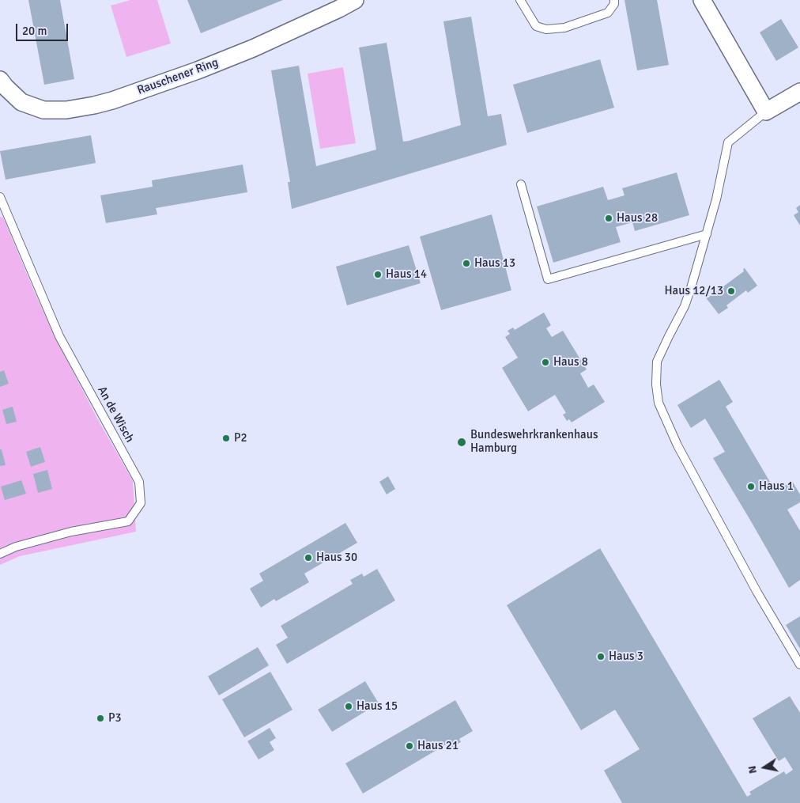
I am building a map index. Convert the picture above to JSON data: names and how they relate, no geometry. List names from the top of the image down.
{
  "streets": {
    "street": ["Rauschener Ring"],
    "lane": ["An de Wisch"]
  },
  "places": [
    "Haus 28",
    "Haus 13",
    "Haus 14",
    "Haus 12/13",
    "Haus 8",
    "P2",
    "Bundeswehrkrankenhaus Hamburg",
    "Haus 1",
    "Haus 30",
    "Haus 3",
    "Haus 15",
    "P3",
    "Haus 21"
  ],
  "scale_bar": "20 m",
  "north": "left"
}
